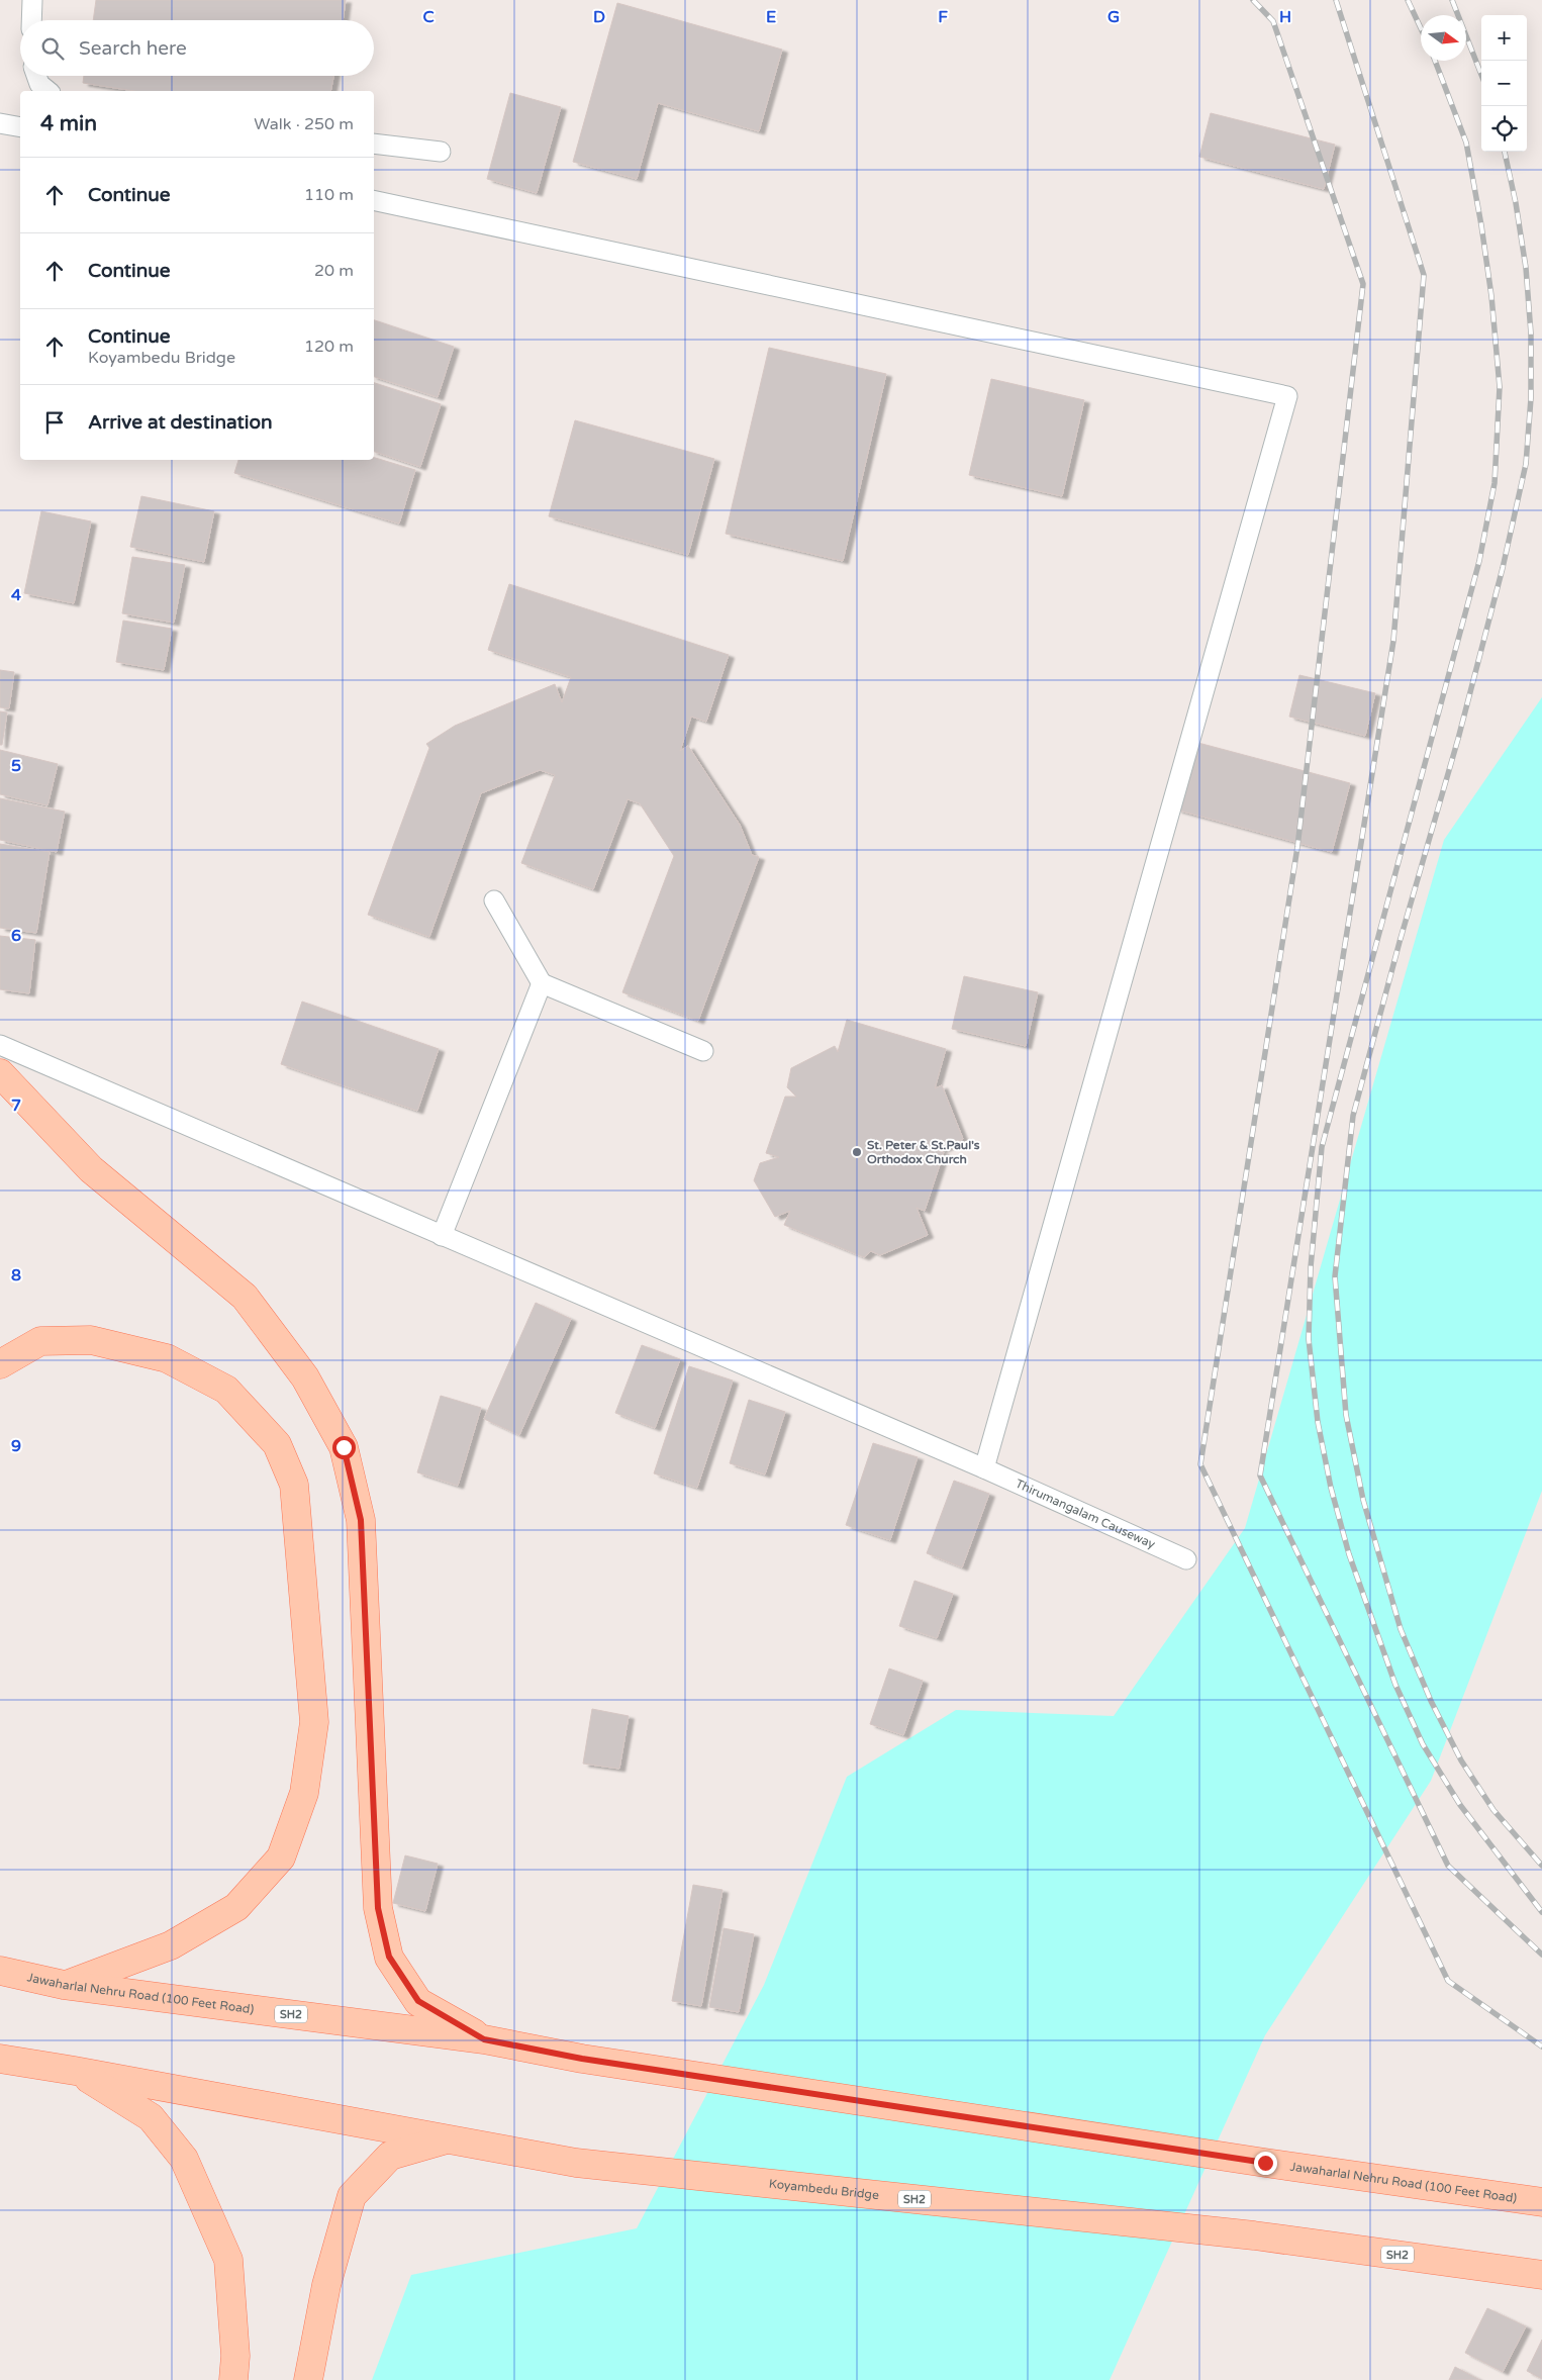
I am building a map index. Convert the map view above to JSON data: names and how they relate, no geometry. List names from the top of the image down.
{
  "streets": {
    "main road": ["Jawaharlal Nehru Road (100 Feet Road)", "SH2", "Koyambedu Bridge"],
    "lane": ["Thirumangalam Causeway"]
  },
  "crossings": [
    ["SH2", "Koyambedu Bridge"]
  ],
  "places": ["St. Peter & St.Paul's Orthodox Church"],
  "north": "right",
  "page": {
    "map_buttons": ["+", "−"],
    "search": "Search here",
    "heading": ["4 min", "Walk · 250 m"],
    "list": [
      ["Continue", "110 m"],
      ["Continue", "20 m"],
      ["Continue", "Koyambedu Bridge", "120 m"],
      "Arrive at destination"
    ]
  },
  "grid": {
    "columns": [
      "C",
      "D",
      "E",
      "F",
      "G",
      "H"
    ],
    "rows": [
      "4",
      "5",
      "6",
      "7",
      "8",
      "9"
    ]
  }
}
